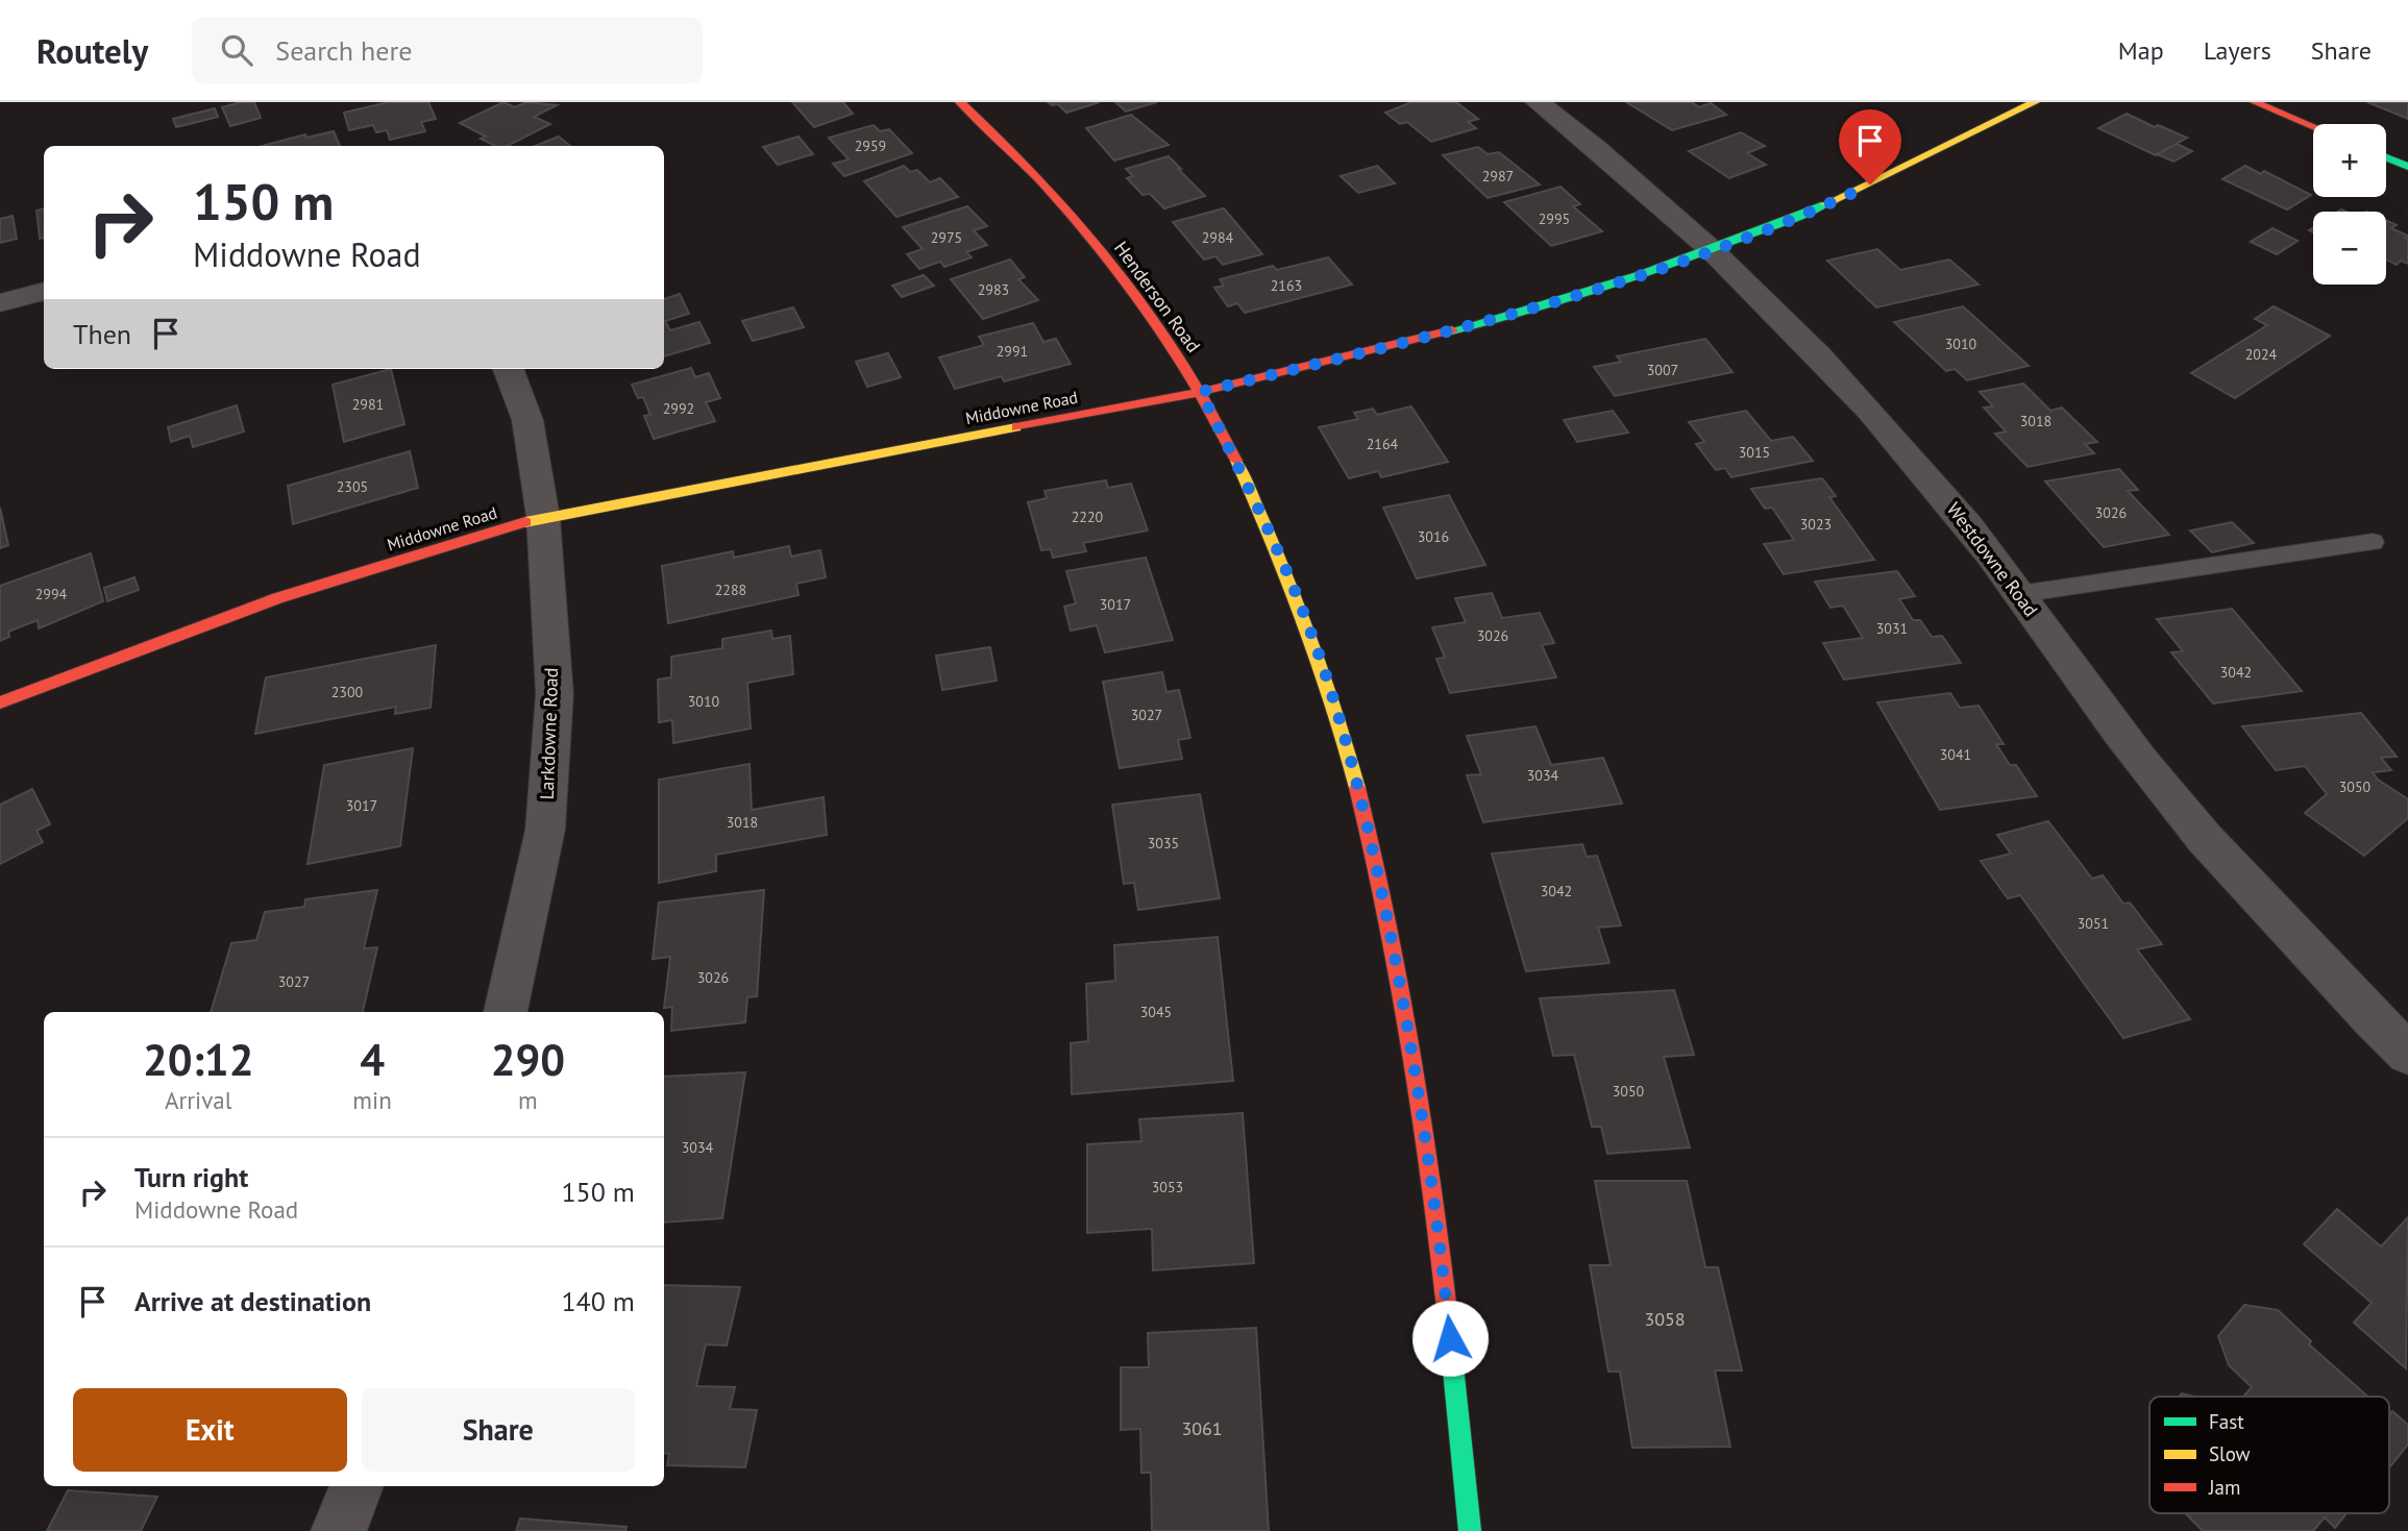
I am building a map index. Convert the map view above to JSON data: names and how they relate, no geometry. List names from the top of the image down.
{
  "streets": {
    "street": [
      "Henderson Road",
      "Middowne Road",
      "Westdowne Road",
      "Larkdowne Road"
    ]
  },
  "crossings": [
    ["Henderson Road", "Middowne Road"],
    ["Middowne Road", "Westdowne Road"],
    ["Middowne Road", "Larkdowne Road"]
  ],
  "house_numbers": [
    "2959",
    "2987",
    "2995",
    "2975",
    "2984",
    "2163",
    "2983",
    "3010",
    "2991",
    "2024",
    "3007",
    "2981",
    "2992",
    "3018",
    "2164",
    "3015",
    "2305",
    "3026",
    "2220",
    "3023",
    "3016",
    "2288",
    "2994",
    "3017",
    "3031",
    "3026",
    "3042",
    "2300",
    "3010",
    "3027",
    "3041",
    "3034",
    "3050",
    "3017",
    "3018",
    "3035",
    "3042",
    "3051",
    "3026",
    "3027",
    "3045",
    "3050",
    "3034",
    "3053",
    "3058",
    "3061"
  ],
  "legend": ["Fast", "Slow", "Jam"],
  "page": {
    "header": "Routely",
    "search": "Search here",
    "nav": ["Map", "Layers", "Share"],
    "map_buttons": ["+", "−"],
    "turn": ["150 m", "Middowne Road"],
    "then": "Then",
    "eta": [
      "20:12",
      "Arrival",
      "4",
      "min",
      "290",
      "m"
    ],
    "list": [
      {
        "name": "Turn right",
        "note": "Middowne Road",
        "value": "150 m"
      },
      {
        "name": "Arrive at destination",
        "value": "140 m"
      }
    ],
    "buttons": ["Exit", "Share"]
  }
}
